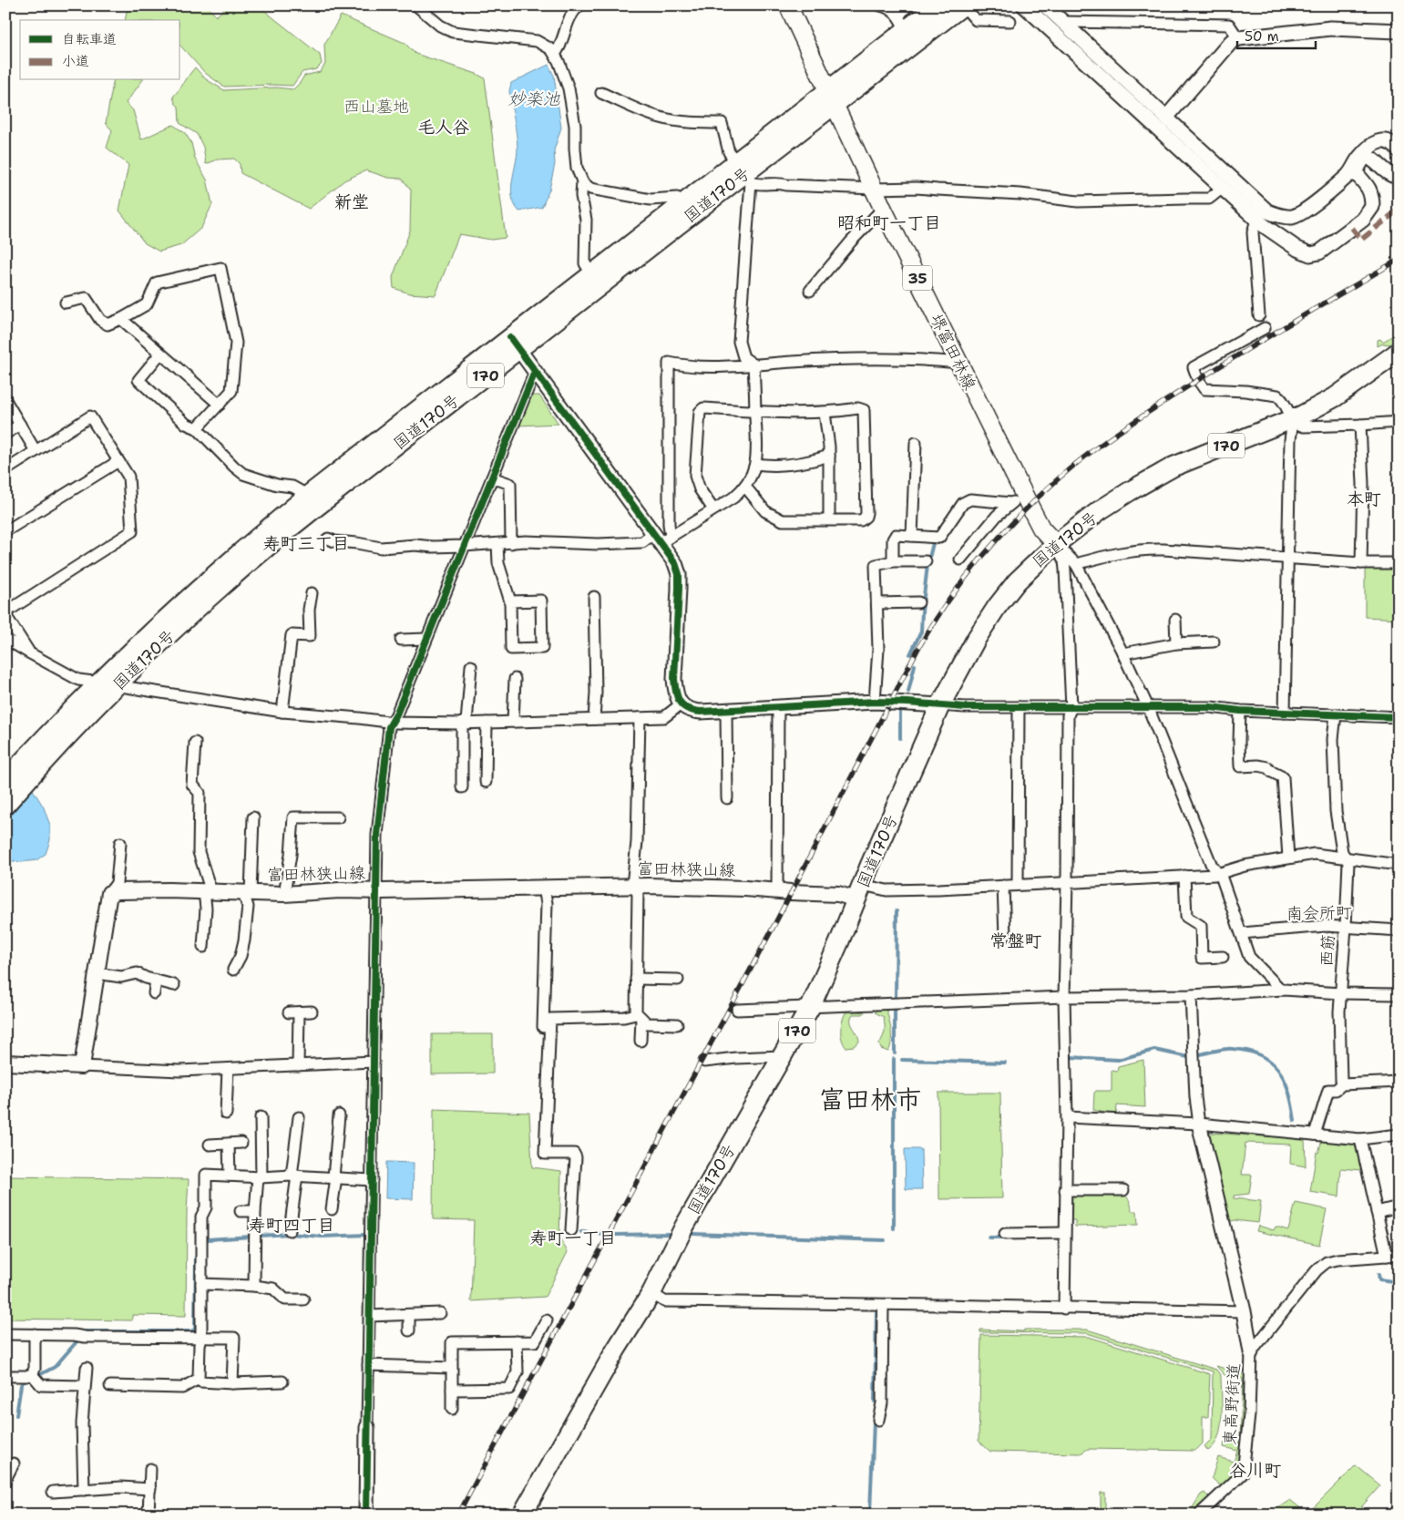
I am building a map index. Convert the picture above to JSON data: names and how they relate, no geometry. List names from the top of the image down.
{
  "streets": {
    "highway": ["国道170号", "170"],
    "main road": ["35", "堺富田林線", "富田林狭山線"],
    "street": ["南会所町", "西筋", "東高野街道"]
  },
  "crossings": [
    ["国道170号", "堺富田林線"],
    ["国道170号", "富田林狭山線"],
    ["南会所町", "西筋"]
  ],
  "districts": [
    "毛人谷",
    "新堂",
    "昭和町一丁目",
    "本町",
    "寿町三丁目",
    "常盤町",
    "富田林市",
    "寿町四丁目",
    "寿町一丁目",
    "谷川町"
  ],
  "water": ["妙楽池"],
  "parks": ["西山墓地"],
  "legend": ["自転車道", "小道"],
  "scale_bar": "50 m"
}
